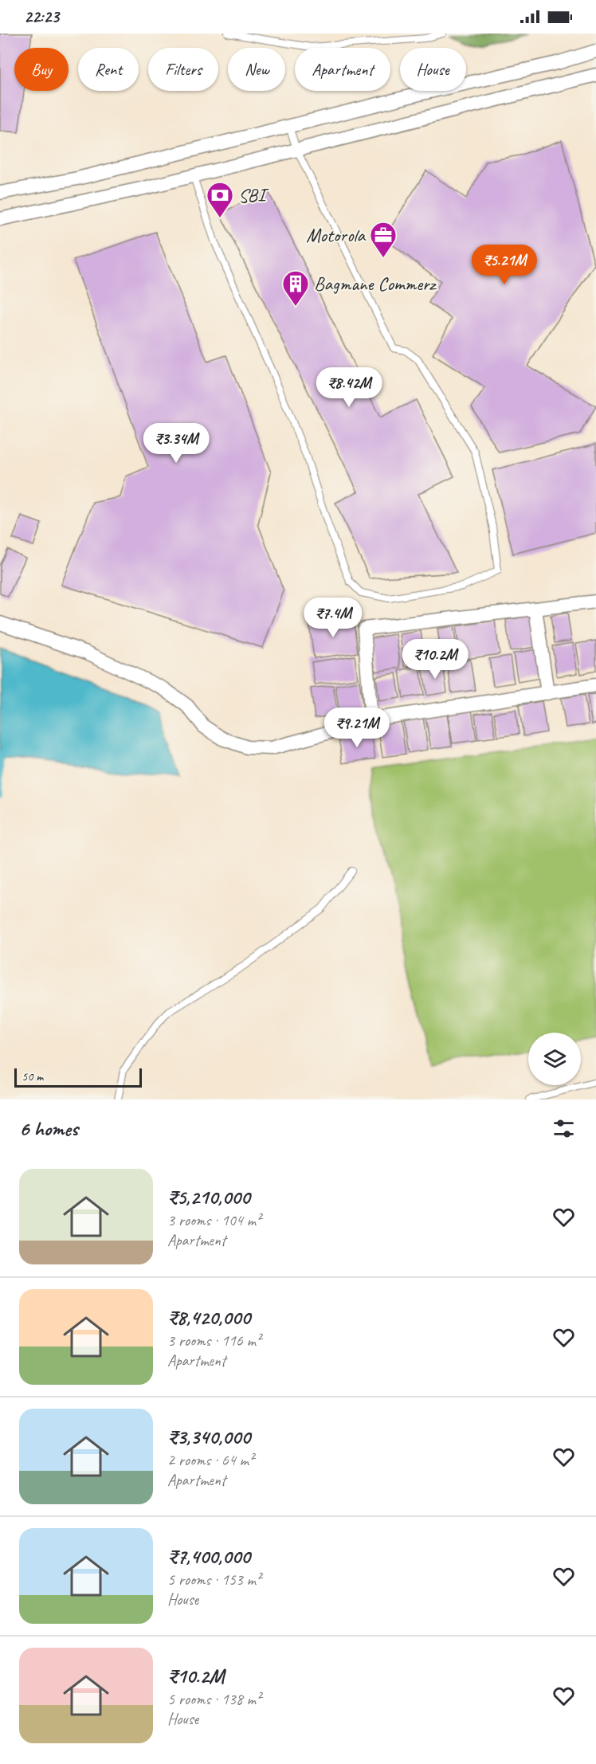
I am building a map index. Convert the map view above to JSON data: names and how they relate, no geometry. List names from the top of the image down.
{
  "places": {
    "bank": ["SBI"],
    "office": ["Motorola"],
    "building": ["Bagmane Commerz"]
  },
  "scale_bar": "50 m",
  "page": {
    "status": "22:23",
    "chip": [
      "Buy",
      "Rent",
      "Filters",
      "New",
      "Apartment",
      "House"
    ],
    "price": [
      "₹5.21M",
      "₹8.42M",
      "₹3.34M",
      "₹7.4M",
      "₹10.2M",
      "₹9.21M"
    ],
    "scale": "50 m",
    "heading": "6 homes",
    "list": [
      {
        "name": "₹5,210,000",
        "note": "3 rooms · 104 m² · Apartment"
      },
      {
        "name": "₹8,420,000",
        "note": "3 rooms · 116 m² · Apartment"
      },
      {
        "name": "₹3,340,000",
        "note": "2 rooms · 64 m² · Apartment"
      },
      {
        "name": "₹7,400,000",
        "note": "5 rooms · 153 m² · House"
      },
      {
        "name": "₹10.2M",
        "note": "5 rooms · 138 m² · House"
      }
    ]
  }
}
